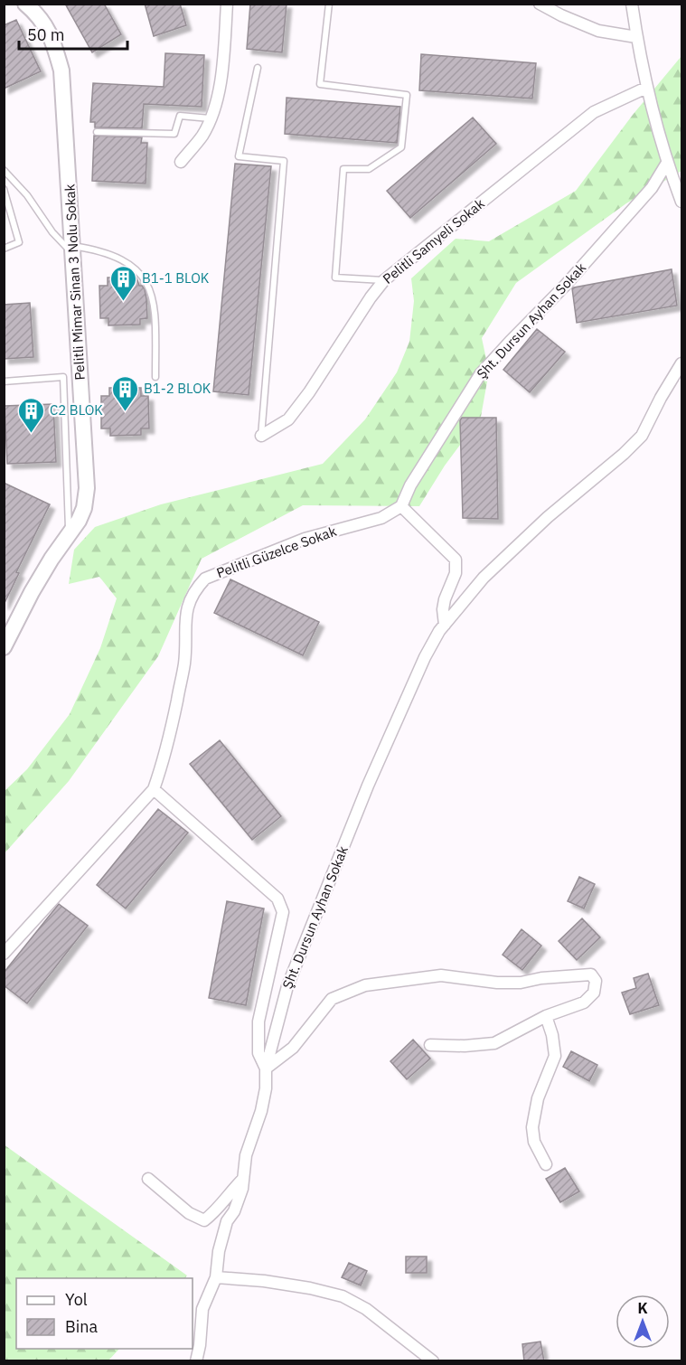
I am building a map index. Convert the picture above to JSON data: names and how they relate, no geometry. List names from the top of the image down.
{
  "streets": {
    "street": [
      "Pelitli Samyeli Sokak",
      "Pelitli Mimar Sinan 3 Nolu Sokak",
      "Şht. Dursun Ayhan Sokak",
      "Pelitli Güzelce Sokak"
    ]
  },
  "crossings": [
    ["Şht. Dursun Ayhan Sokak", "Pelitli Güzelce Sokak"]
  ],
  "places": {
    "building": ["B1-1 BLOK", "B1-2 BLOK", "C2 BLOK"]
  },
  "legend": ["Yol", "Bina"],
  "scale_bar": "50 m",
  "north": "top"
}
